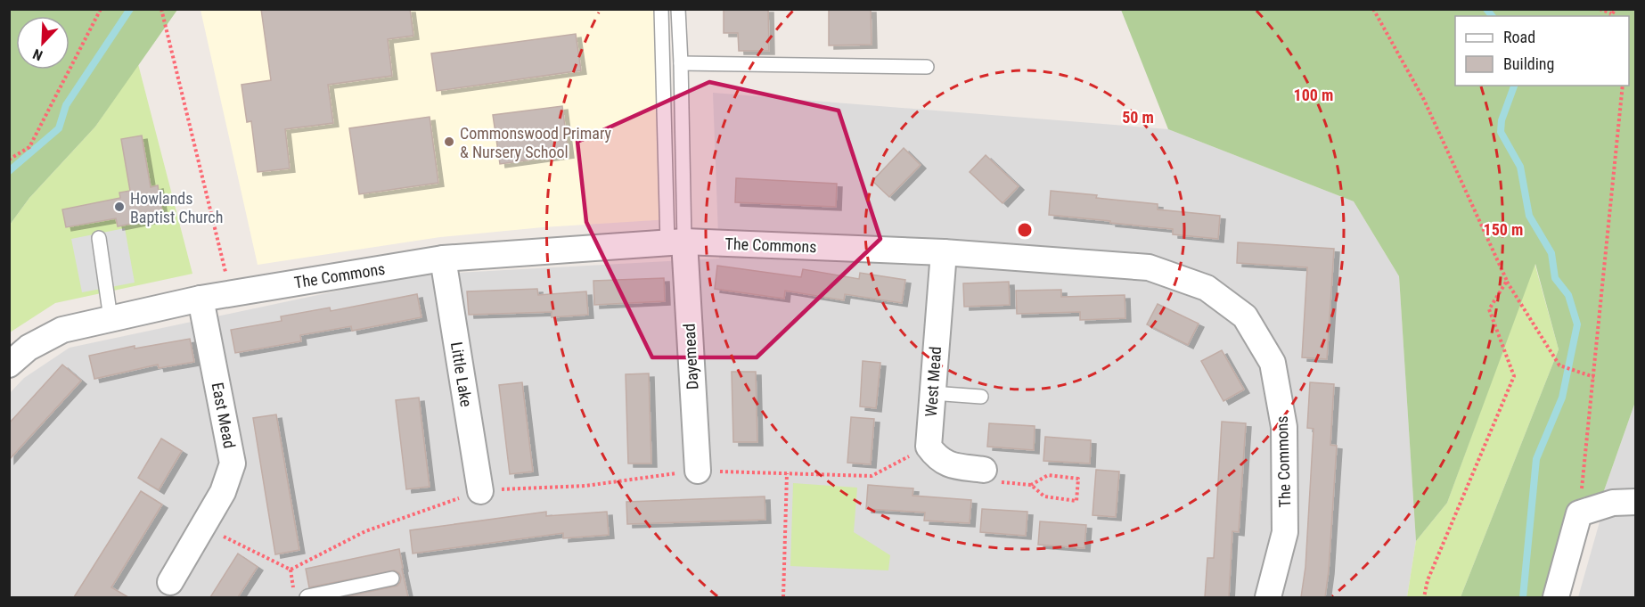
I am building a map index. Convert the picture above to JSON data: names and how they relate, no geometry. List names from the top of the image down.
{
  "streets": {
    "street": [
      "The Commons",
      "Dayemead",
      "Little Lake",
      "West Mead",
      "East Mead"
    ]
  },
  "crossings": [
    ["The Commons", "Dayemead"],
    ["The Commons", "Little Lake"],
    ["The Commons", "West Mead"],
    ["The Commons", "East Mead"]
  ],
  "places": ["Commonswood Primary & Nursery School", "Howlands Baptist Church"],
  "legend": ["Road", "Building"],
  "north": "bottom left",
  "rings": ["100 m", "50 m", "150 m"]
}
